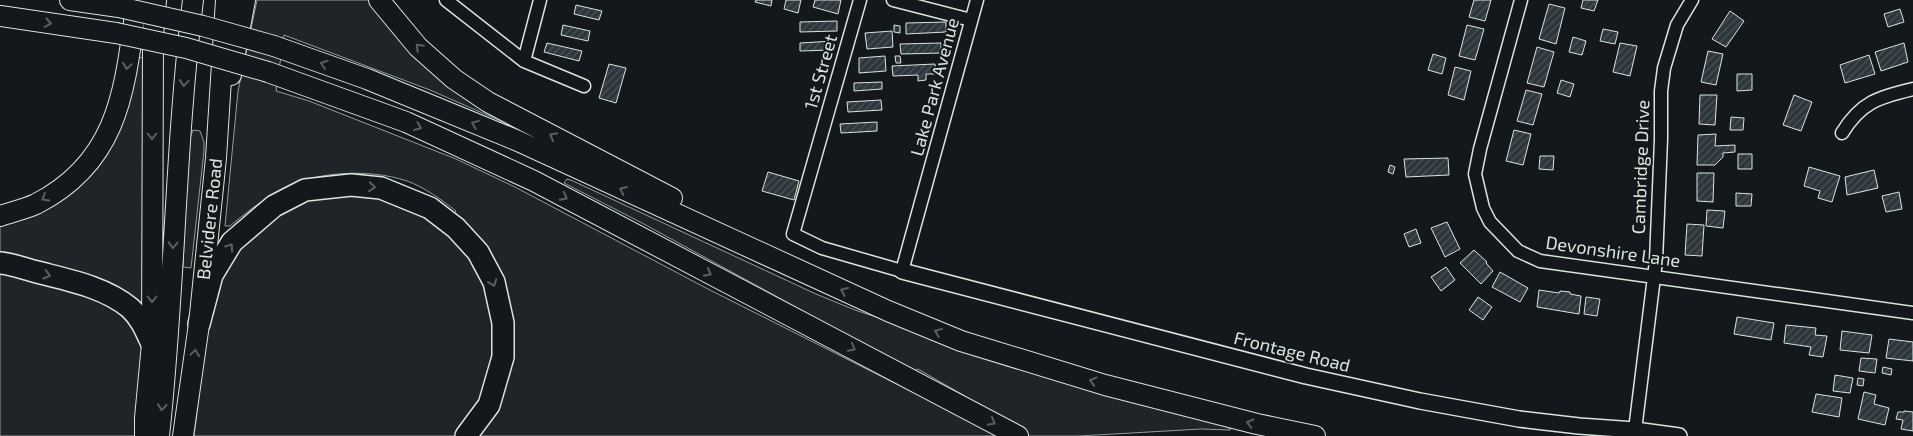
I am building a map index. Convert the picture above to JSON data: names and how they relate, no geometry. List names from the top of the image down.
{
  "streets": {
    "main road": ["Belvidere Road"],
    "street": [
      "1st Street",
      "Lake Park Avenue",
      "Cambridge Drive",
      "Devonshire Lane",
      "Frontage Road"
    ]
  },
  "crossings": [
    ["1st Street", "Lake Park Avenue"],
    ["1st Street", "Frontage Road"],
    ["Lake Park Avenue", "Frontage Road"],
    ["Cambridge Drive", "Devonshire Lane"],
    ["Cambridge Drive", "Frontage Road"]
  ]
}
